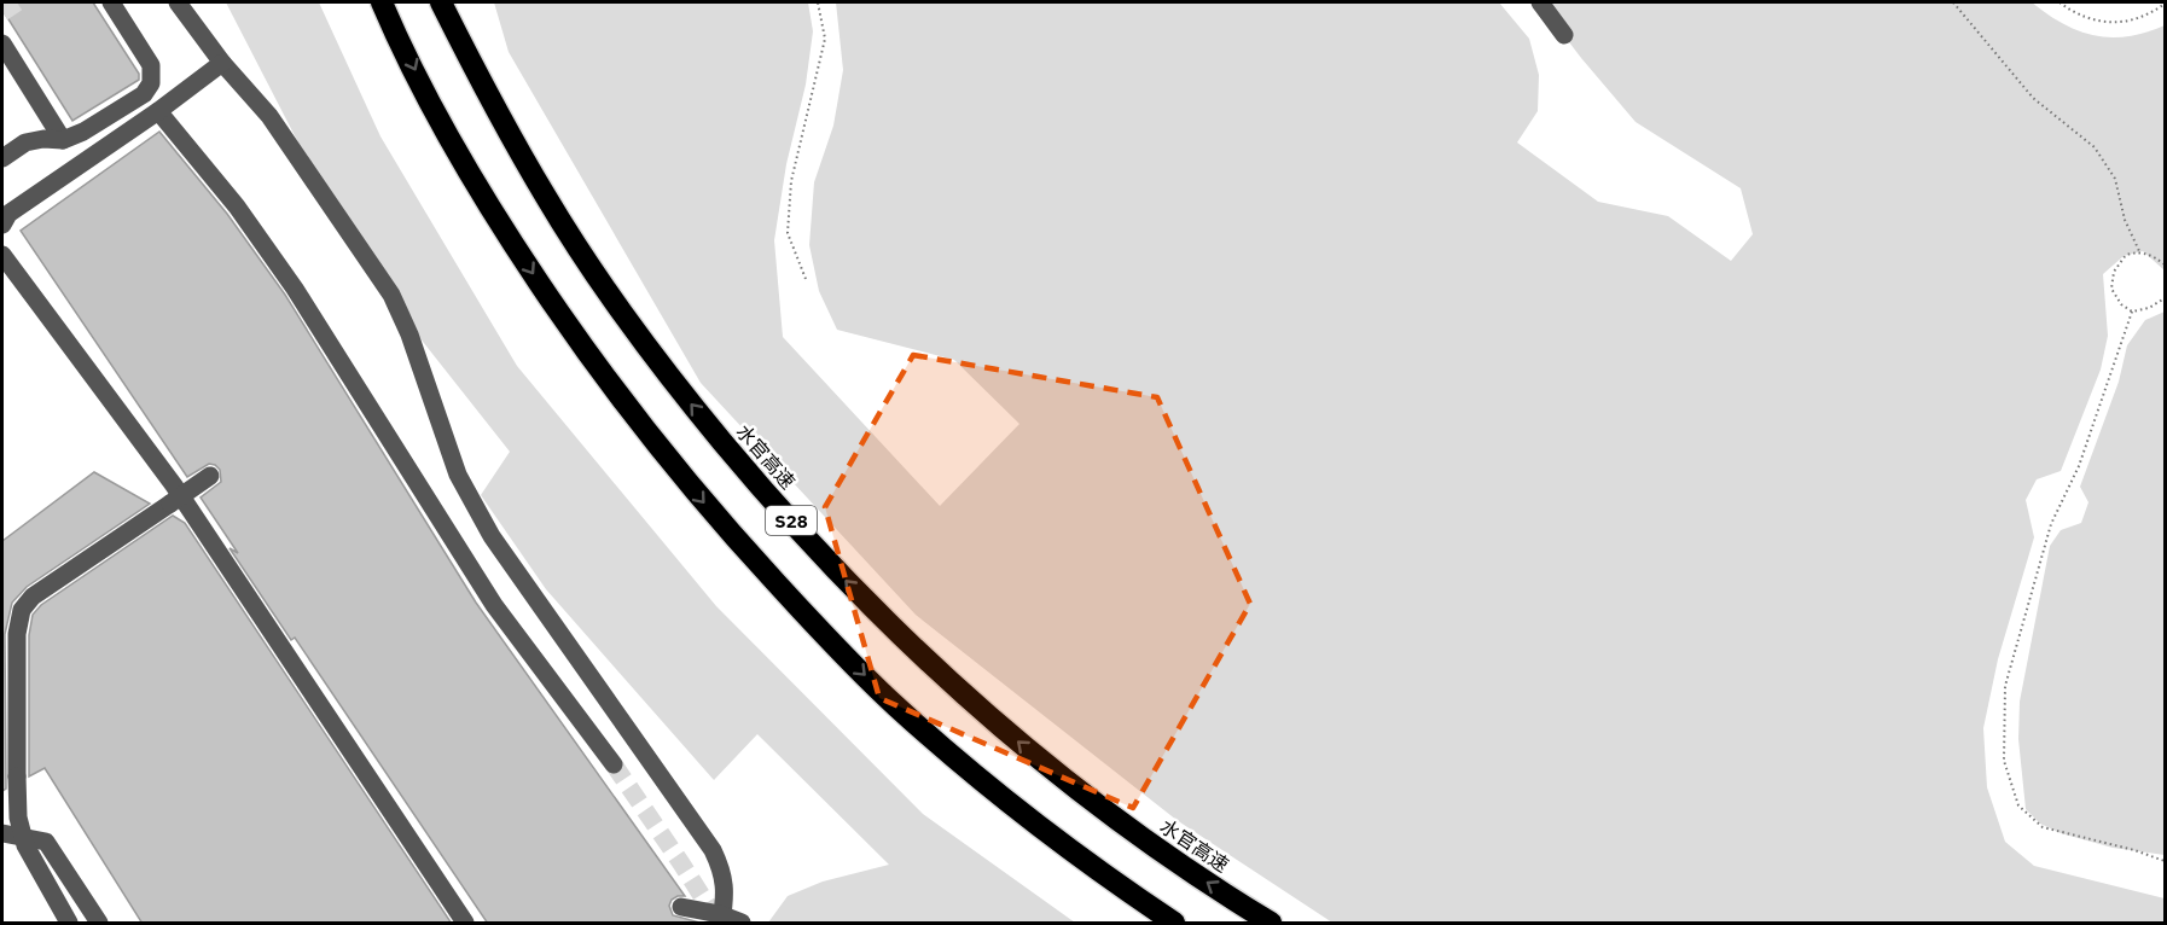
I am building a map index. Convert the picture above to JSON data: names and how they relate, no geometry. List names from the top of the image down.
{
  "streets": {
    "highway": ["水官高速", "S28"]
  }
}
